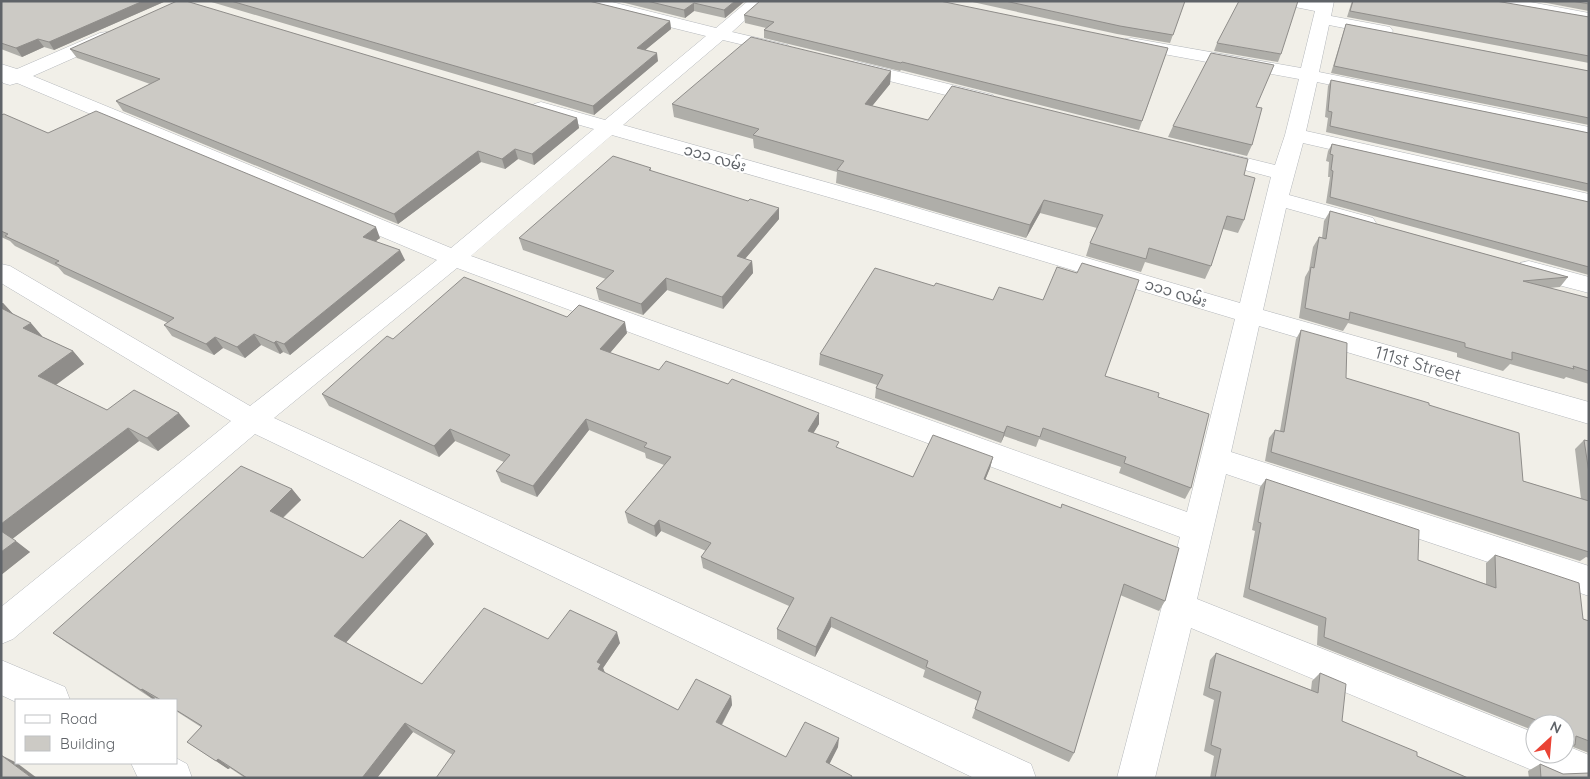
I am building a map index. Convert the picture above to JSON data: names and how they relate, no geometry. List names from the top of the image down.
{
  "streets": {
    "street": ["၁၁၁ လမ်း", "111st Street"]
  },
  "crossings": [
    ["၁၁၁ လမ်း", "111st Street"]
  ],
  "legend": ["Road", "Building"],
  "north": "top right"
}
